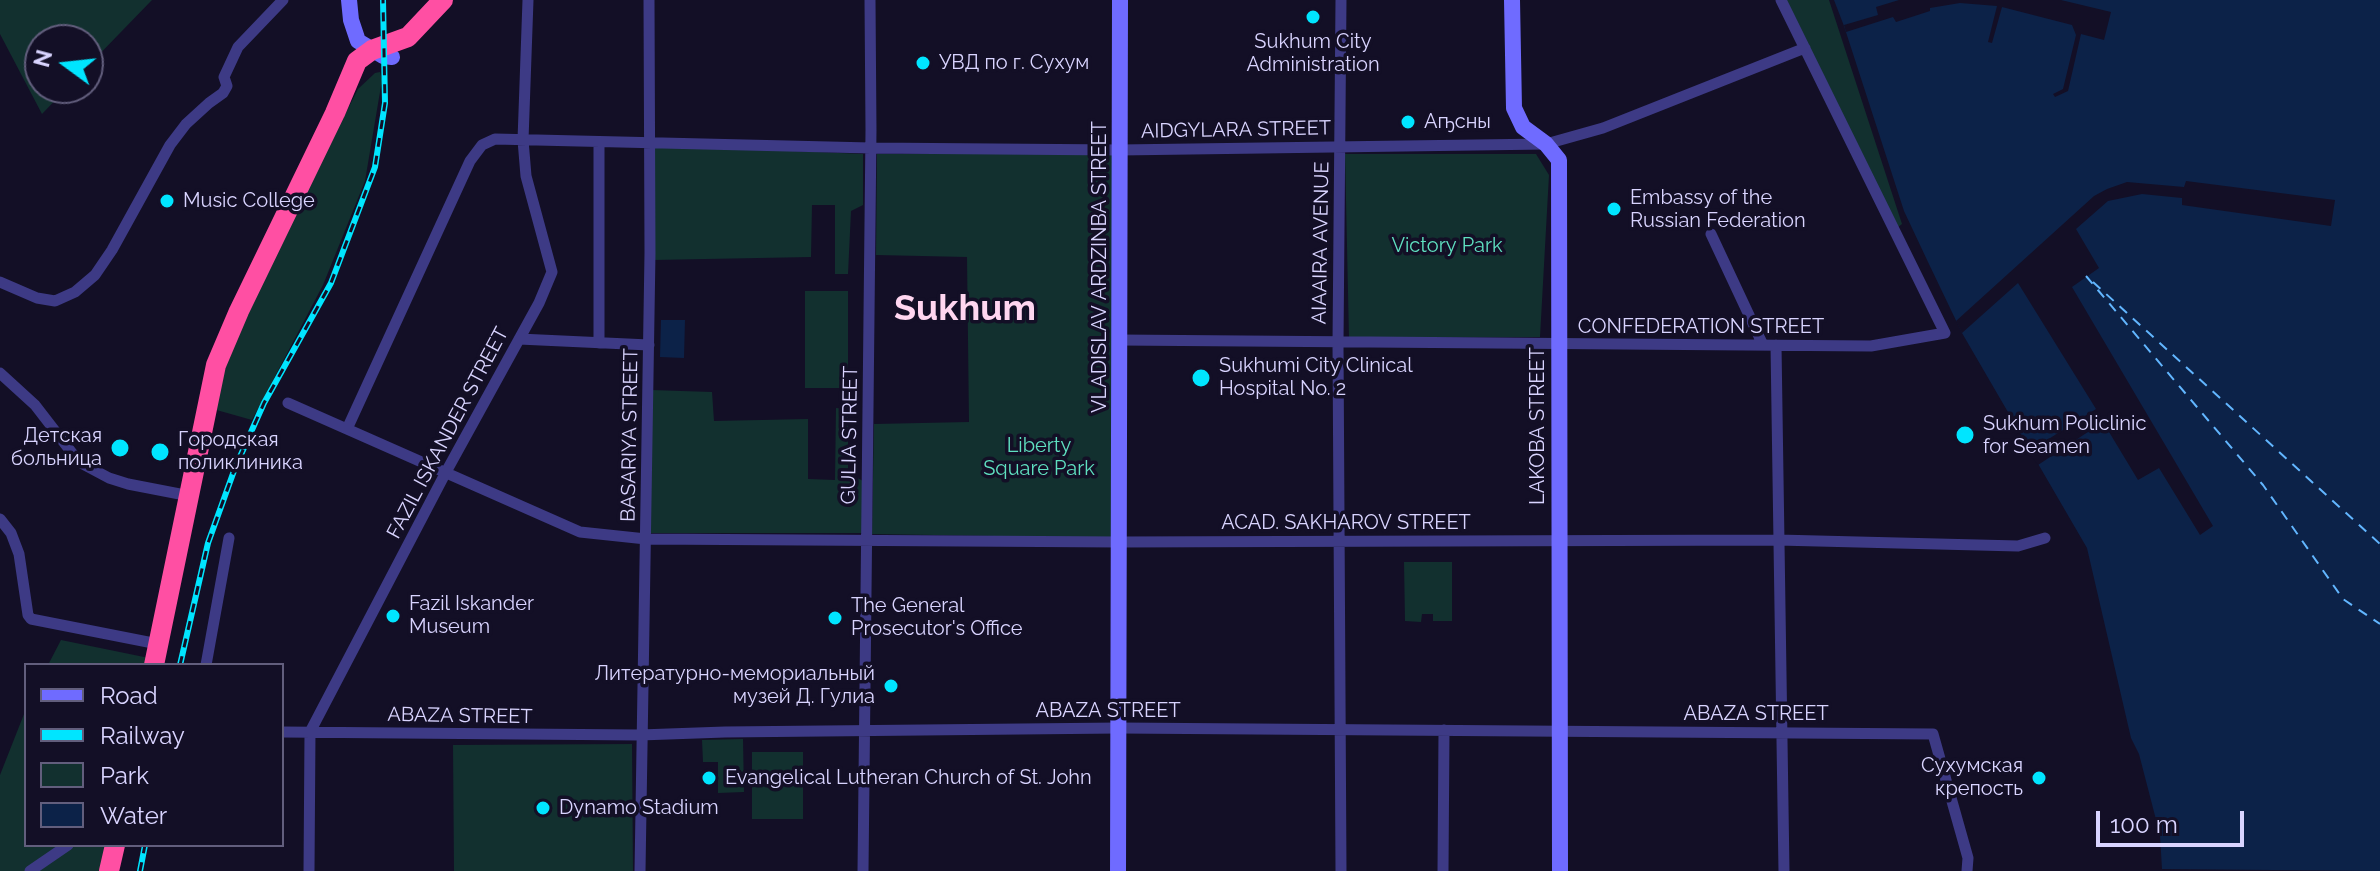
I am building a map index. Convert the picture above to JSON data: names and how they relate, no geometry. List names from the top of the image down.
{
  "streets": {
    "main road": ["VLADISLAV ARDZINBA STREET", "LAKOBA STREET"],
    "street": [
      "AIDGYLARA STREET",
      "AIAAIRA AVENUE",
      "CONFEDERATION STREET",
      "FAZIL ISKANDER STREET",
      "BASARIYA STREET",
      "GULIA STREET",
      "ACAD. SAKHAROV STREET",
      "ABAZA STREET"
    ]
  },
  "crossings": [
    ["AIDGYLARA STREET", "AIAAIRA AVENUE"],
    ["AIDGYLARA STREET", "VLADISLAV ARDZINBA STREET"],
    ["AIDGYLARA STREET", "CONFEDERATION STREET"],
    ["AIDGYLARA STREET", "LAKOBA STREET"],
    ["AIDGYLARA STREET", "FAZIL ISKANDER STREET"],
    ["AIDGYLARA STREET", "BASARIYA STREET"],
    ["AIDGYLARA STREET", "GULIA STREET"],
    ["AIDGYLARA STREET", "ACAD. SAKHAROV STREET"],
    ["AIAAIRA AVENUE", "CONFEDERATION STREET"],
    ["AIAAIRA AVENUE", "ACAD. SAKHAROV STREET"],
    ["AIAAIRA AVENUE", "ABAZA STREET"],
    ["VLADISLAV ARDZINBA STREET", "CONFEDERATION STREET"],
    ["VLADISLAV ARDZINBA STREET", "ACAD. SAKHAROV STREET"],
    ["VLADISLAV ARDZINBA STREET", "ABAZA STREET"],
    ["CONFEDERATION STREET", "LAKOBA STREET"],
    ["LAKOBA STREET", "ACAD. SAKHAROV STREET"],
    ["LAKOBA STREET", "ABAZA STREET"],
    ["FAZIL ISKANDER STREET", "ACAD. SAKHAROV STREET"],
    ["FAZIL ISKANDER STREET", "ABAZA STREET"],
    ["BASARIYA STREET", "ACAD. SAKHAROV STREET"],
    ["BASARIYA STREET", "ABAZA STREET"],
    ["GULIA STREET", "ACAD. SAKHAROV STREET"],
    ["GULIA STREET", "ABAZA STREET"]
  ],
  "districts": ["Sukhum"],
  "parks": ["Victory Park", "Liberty Square Park"],
  "places": [
    "Sukhum City Administration",
    "УВД по г. Сухум",
    "Аҧсны",
    "Music College",
    "Embassy of the Russian Federation",
    "Sukhumi City Clinical Hospital No. 2",
    "Sukhum Policlinic for Seamen",
    "Детская больница",
    "Городская поликлиника",
    "Fazil Iskander Museum",
    "The General Prosecutor's Office",
    "Литературно-мемориальный музей Д. Гулиа",
    "Evangelical Lutheran Church of St. John",
    "Сухумская крепость",
    "Dynamo Stadium"
  ],
  "legend": [
    "Road",
    "Railway",
    "Park",
    "Water"
  ],
  "scale_bar": "100 m",
  "north": "left"
}
